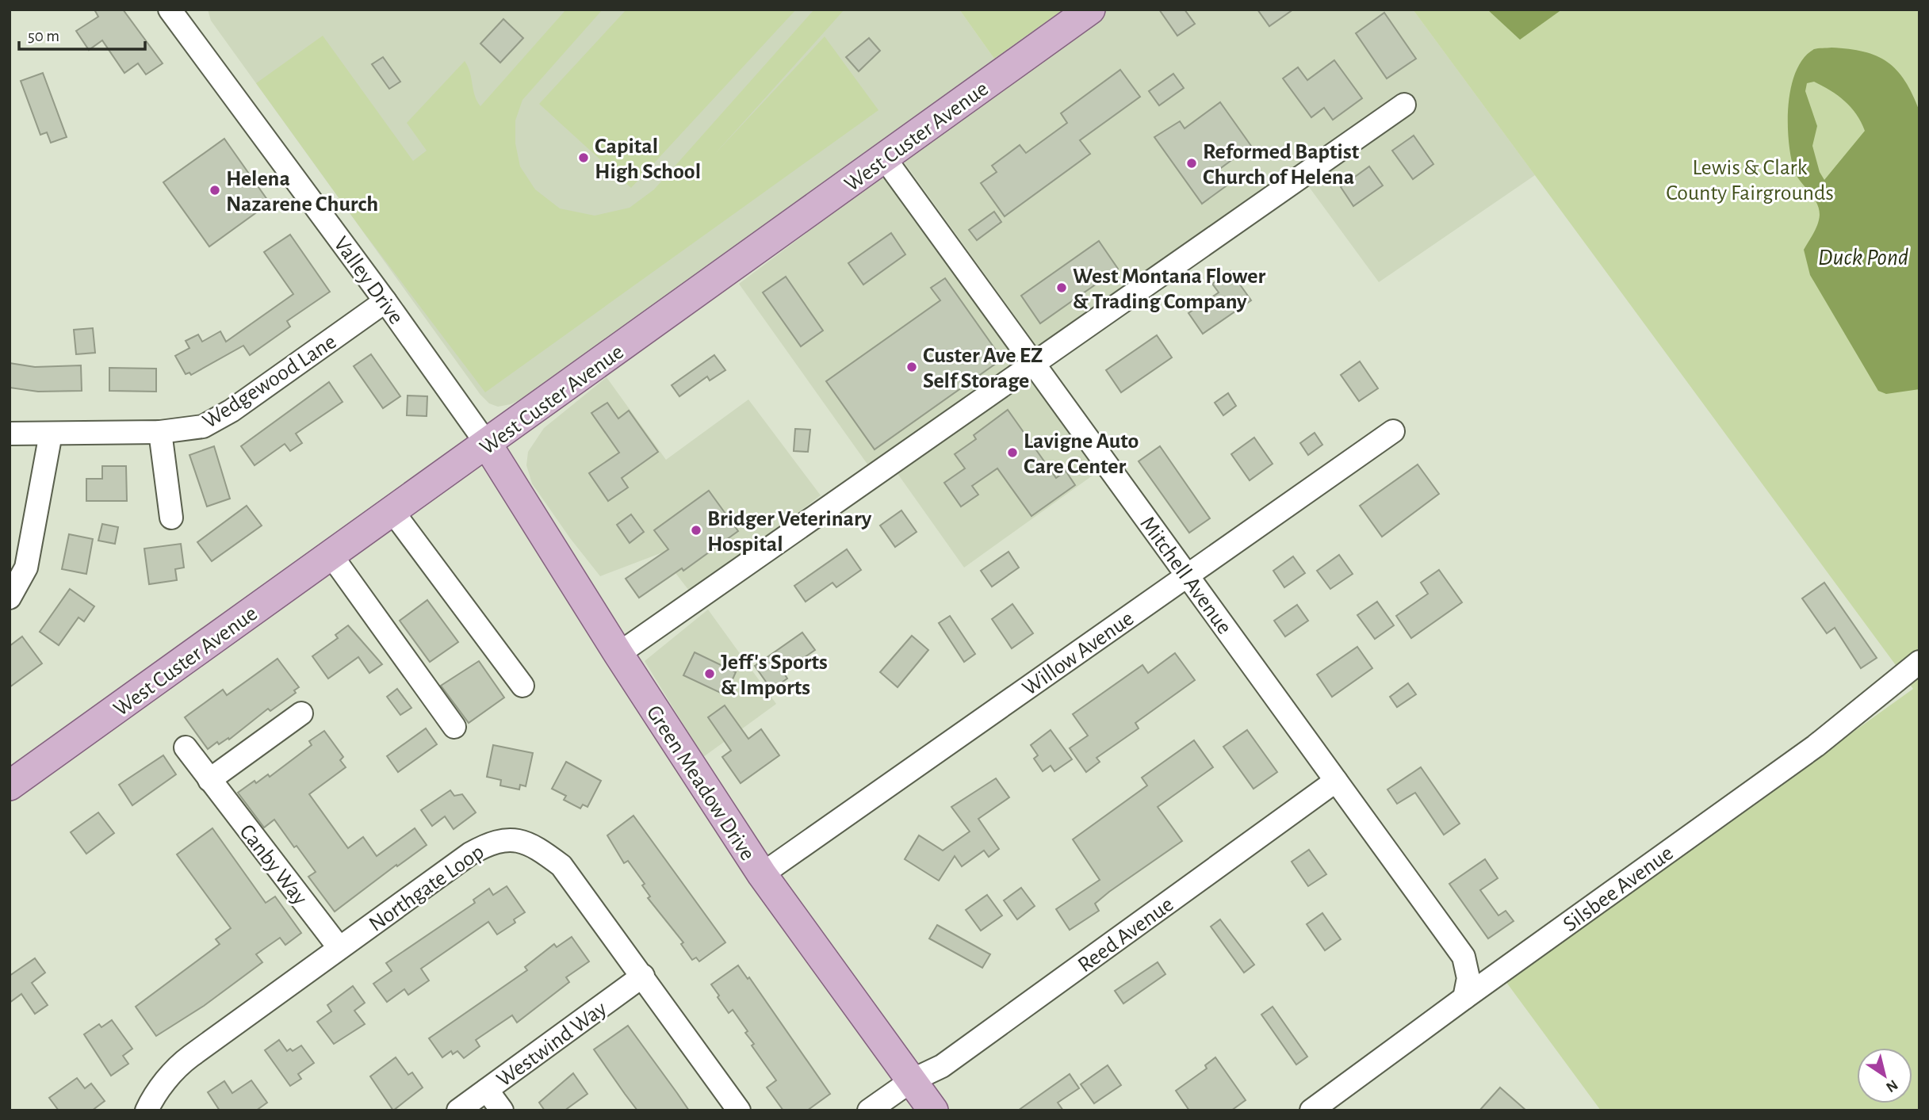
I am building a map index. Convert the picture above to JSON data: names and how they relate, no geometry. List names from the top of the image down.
{
  "streets": {
    "main road": ["West Custer Avenue", "Green Meadow Drive"],
    "street": [
      "Valley Drive",
      "Wedgewood Lane",
      "Mitchell Avenue",
      "Willow Avenue",
      "Canby Way",
      "Northgate Loop",
      "Silsbee Avenue",
      "Reed Avenue",
      "Westwind Way"
    ]
  },
  "crossings": [
    ["West Custer Avenue", "Valley Drive"],
    ["West Custer Avenue", "Mitchell Avenue"],
    ["West Custer Avenue", "Green Meadow Drive"],
    ["Valley Drive", "Wedgewood Lane"],
    ["Valley Drive", "Green Meadow Drive"],
    ["Mitchell Avenue", "Willow Avenue"],
    ["Mitchell Avenue", "Silsbee Avenue"],
    ["Mitchell Avenue", "Reed Avenue"],
    ["Willow Avenue", "Green Meadow Drive"],
    ["Green Meadow Drive", "Reed Avenue"],
    ["Canby Way", "Northgate Loop"],
    ["Northgate Loop", "Westwind Way"]
  ],
  "water": ["Duck Pond"],
  "parks": ["Lewis & Clark County Fairgrounds"],
  "places": [
    "Capital High School",
    "Reformed Baptist Church of Helena",
    "Helena Nazarene Church",
    "West Montana Flower & Trading Company",
    "Custer Ave EZ Self Storage",
    "Lavigne Auto Care Center",
    "Bridger Veterinary Hospital",
    "Jeff's Sports & Imports"
  ],
  "scale_bar": "50 m",
  "north": "bottom right"
}
